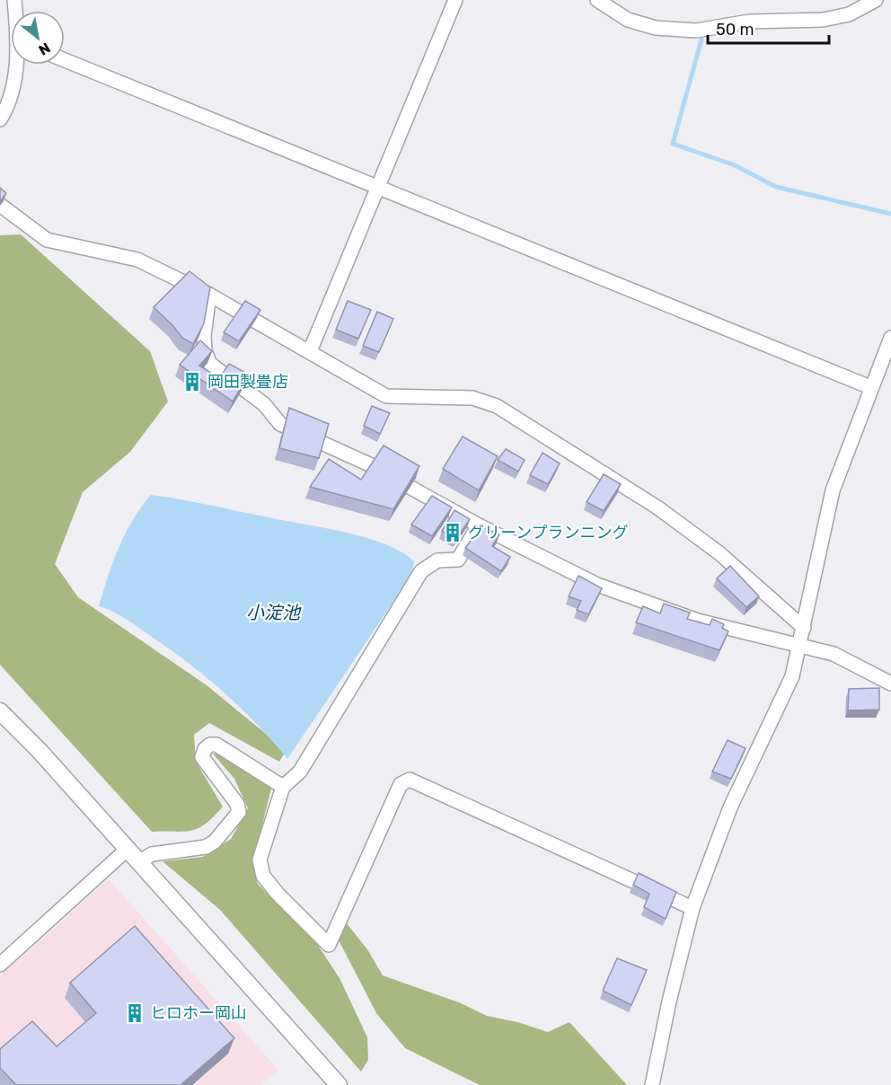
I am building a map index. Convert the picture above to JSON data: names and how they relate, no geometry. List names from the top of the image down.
{
  "water": ["小淀池"],
  "places": {
    "building": ["岡田製畳店", "グリーンプランニング", "ヒロホー岡山"]
  },
  "scale_bar": "50 m",
  "north": "bottom right"
}
